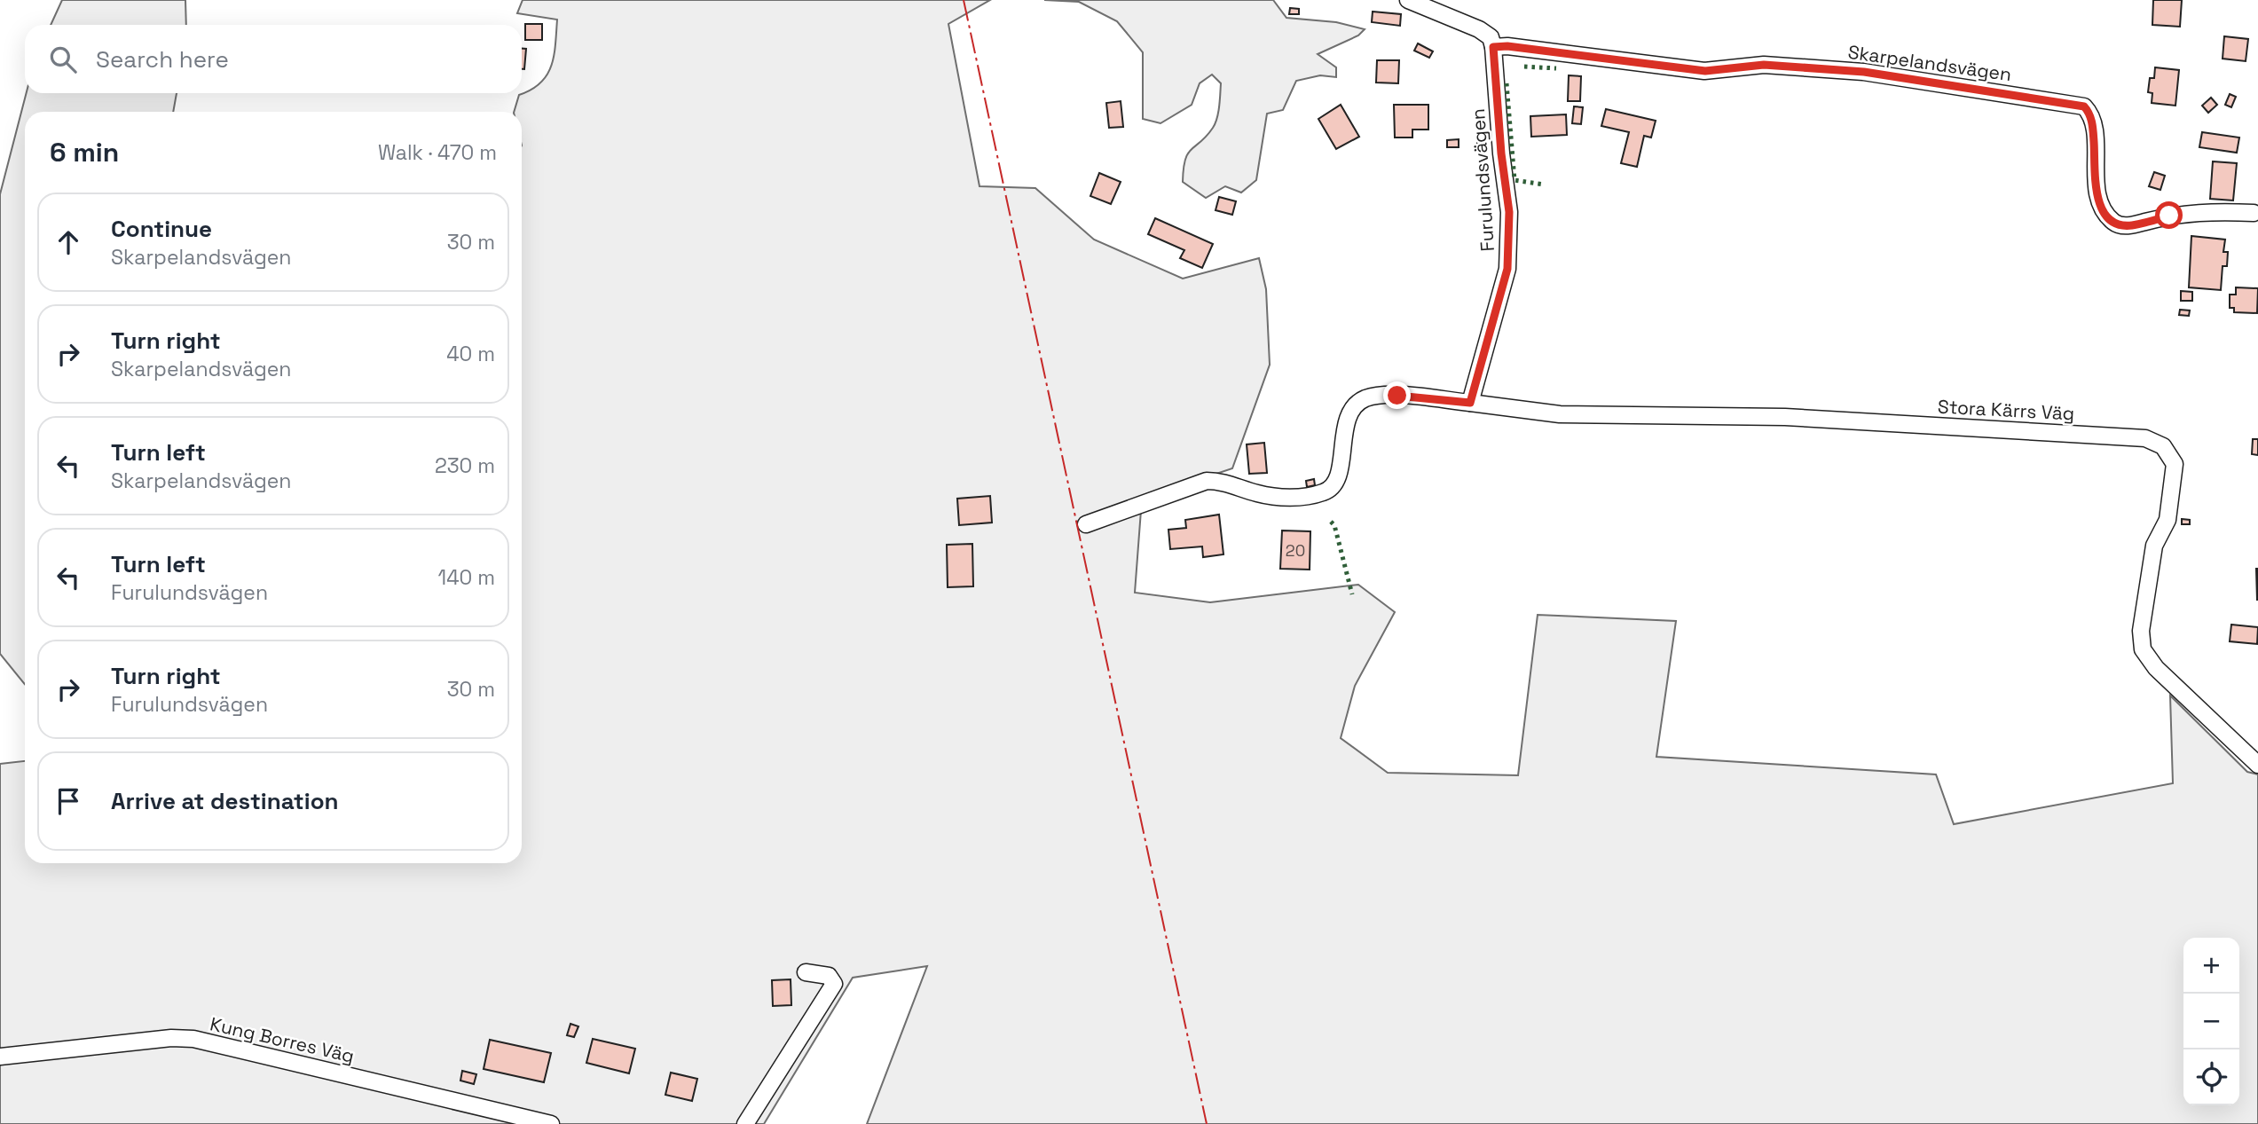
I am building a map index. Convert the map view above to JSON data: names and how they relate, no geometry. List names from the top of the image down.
{
  "streets": {
    "street": [
      "Skarpelandsvägen",
      "Furulundsvägen",
      "Stora Kärrs Väg",
      "Kung Borres Väg"
    ]
  },
  "crossings": [
    ["Skarpelandsvägen", "Furulundsvägen"],
    ["Furulundsvägen", "Stora Kärrs Väg"]
  ],
  "house_numbers": ["20"],
  "page": {
    "search": "Search here",
    "heading": ["6 min", "Walk · 470 m"],
    "list": [
      ["Continue", "Skarpelandsvägen", "30 m"],
      ["Turn right", "Skarpelandsvägen", "40 m"],
      ["Turn left", "Skarpelandsvägen", "230 m"],
      ["Turn left", "Furulundsvägen", "140 m"],
      ["Turn right", "Furulundsvägen", "30 m"],
      "Arrive at destination"
    ],
    "map_buttons": ["+", "−"]
  }
}
